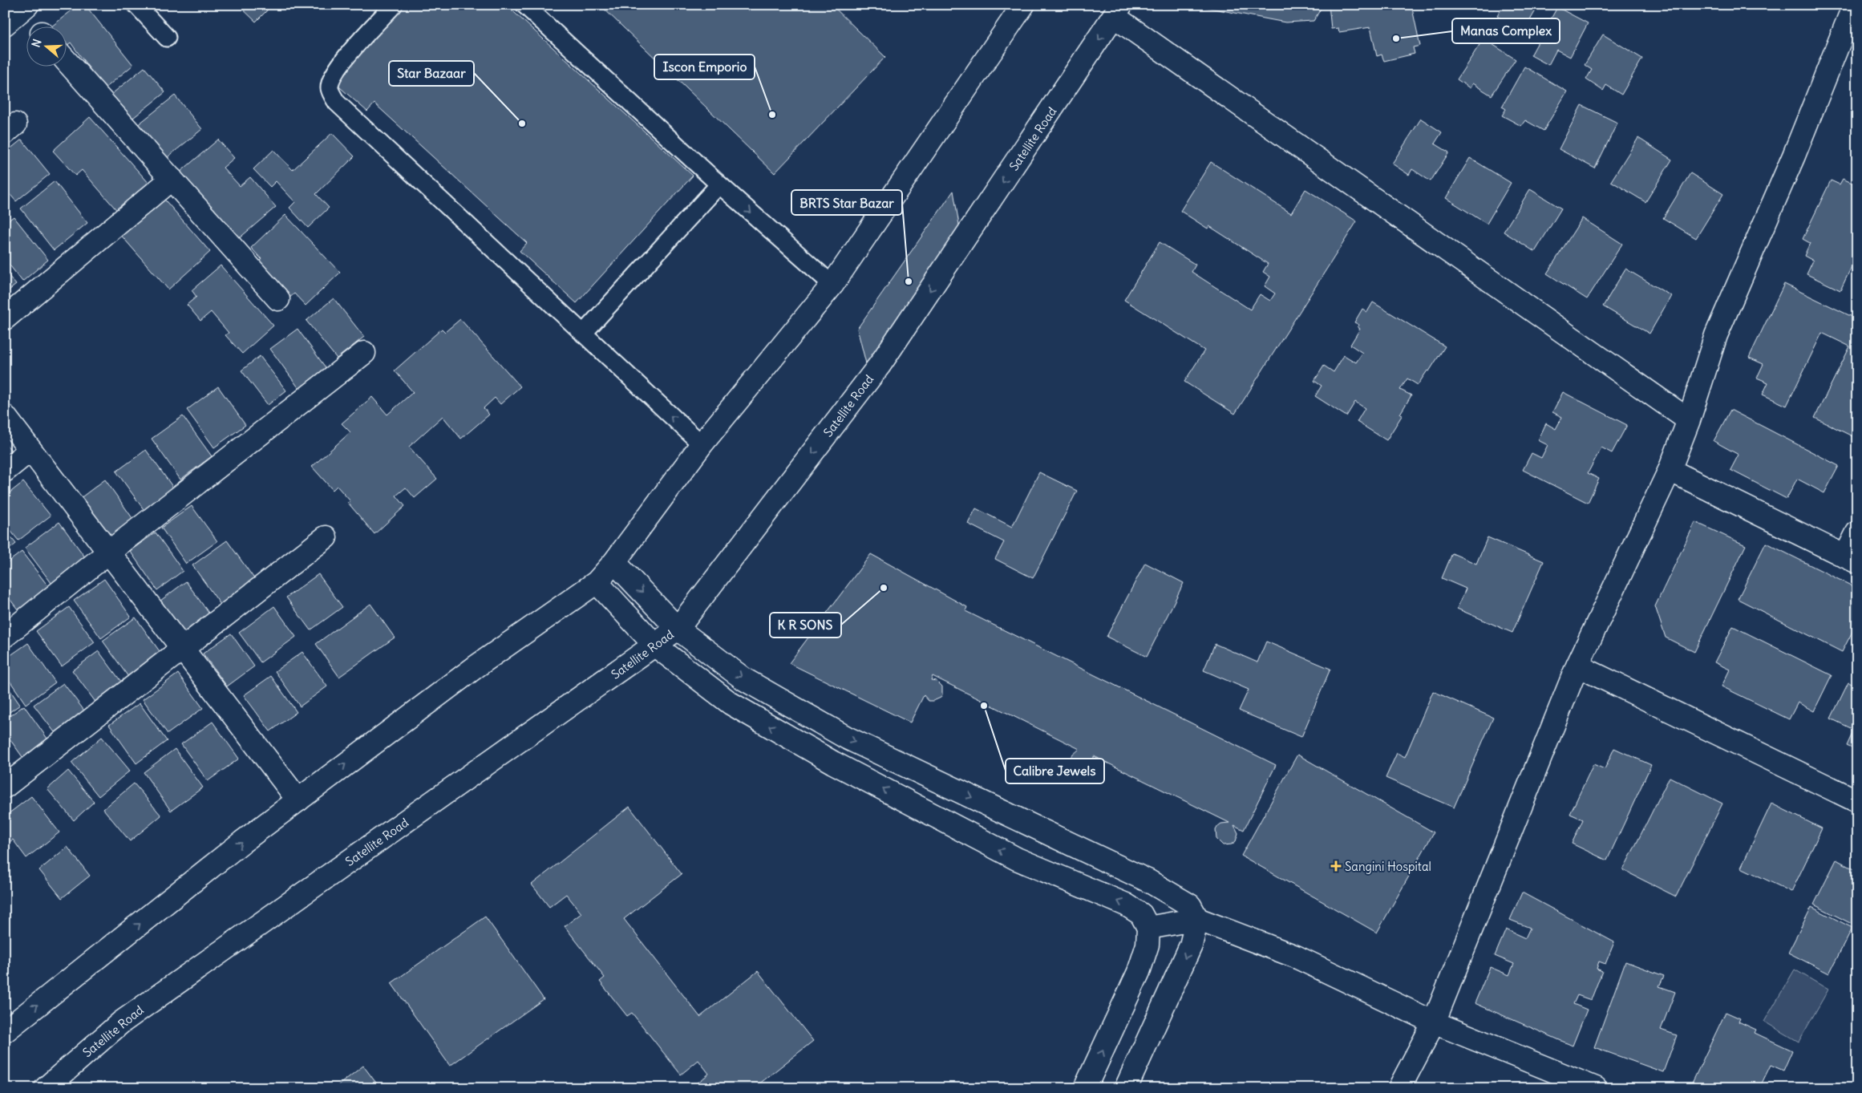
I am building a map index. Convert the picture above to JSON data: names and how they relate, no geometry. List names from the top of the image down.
{
  "streets": {
    "street": ["Satellite Road"]
  },
  "places": {
    "other": [
      "Manas Complex",
      "Iscon Emporio",
      "Star Bazaar",
      "BRTS Star Bazar",
      "K R SONS",
      "Calibre Jewels"
    ],
    "health": ["Sangini Hospital"]
  },
  "north": "left"
}
